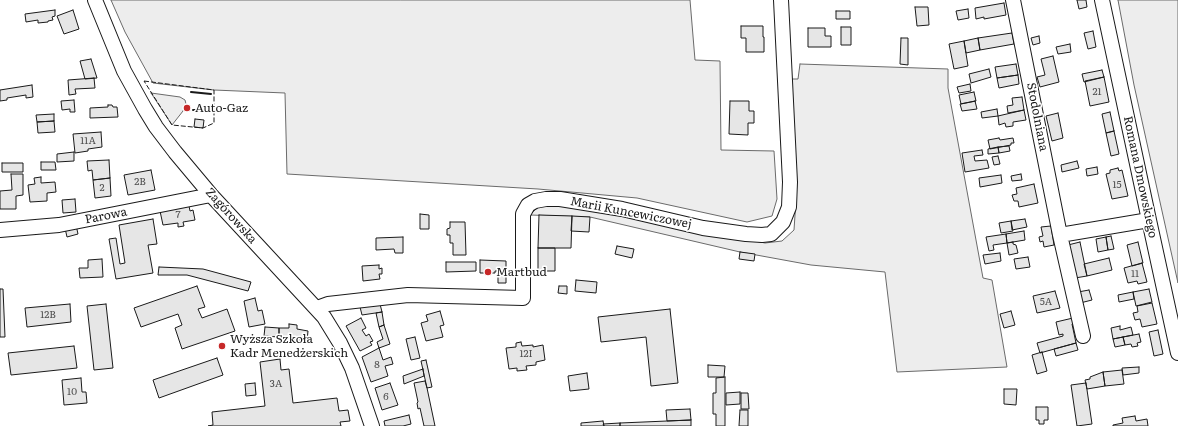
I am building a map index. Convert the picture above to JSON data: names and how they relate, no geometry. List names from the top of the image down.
{
  "streets": {
    "street": [
      "Stodolniana",
      "Romana Dmowskiego",
      "Marii Kuncewiczowej",
      "Parowa",
      "Zagórowska"
    ]
  },
  "crossings": [
    ["Marii Kuncewiczowej", "Zagórowska"],
    ["Parowa", "Zagórowska"]
  ],
  "places": ["Auto-Gaz", "Martbud", "Wyższa Szkoła Kadr Menedżerskich"],
  "house_numbers": [
    "21",
    "11A",
    "2B",
    "15",
    "2",
    "7",
    "11",
    "5A",
    "12B",
    "12I",
    "8",
    "3A",
    "10",
    "6"
  ]
}
